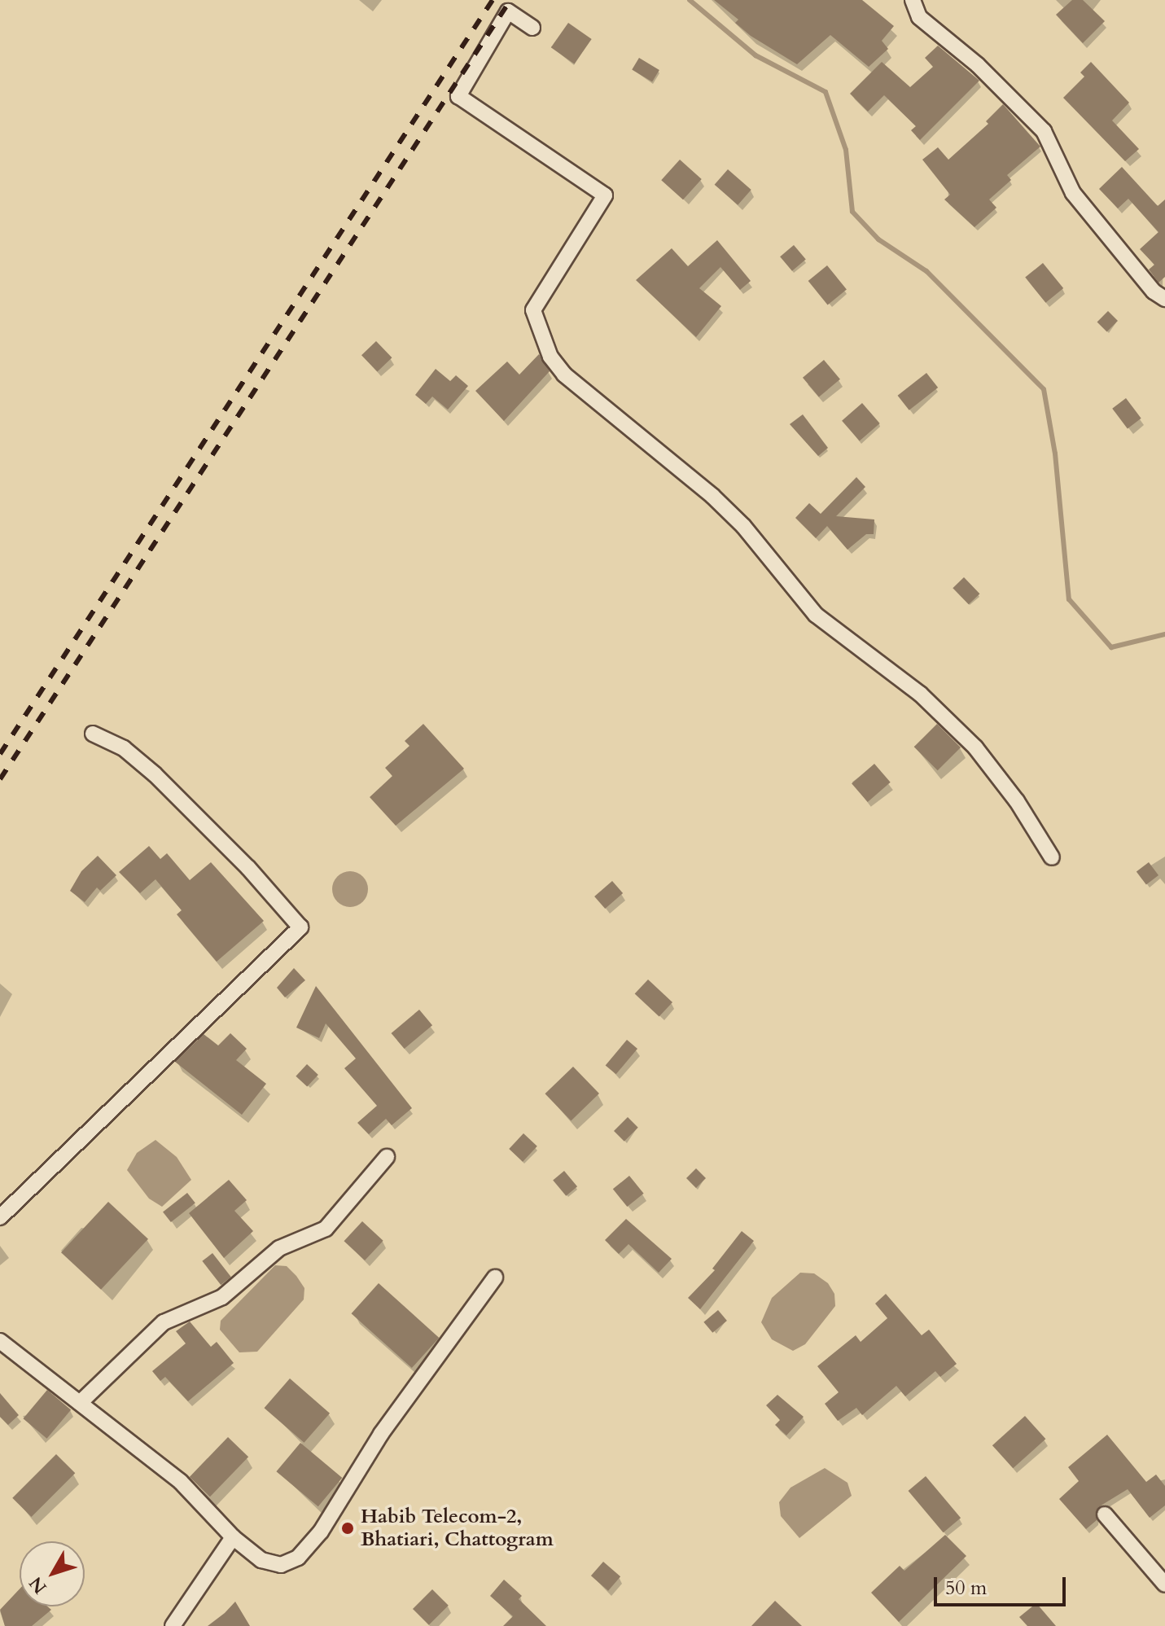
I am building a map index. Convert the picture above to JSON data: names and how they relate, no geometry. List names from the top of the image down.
{
  "places": ["Habib Telecom-2, Bhatiari, Chattogram"],
  "scale_bar": "50 m",
  "north": "bottom left"
}
